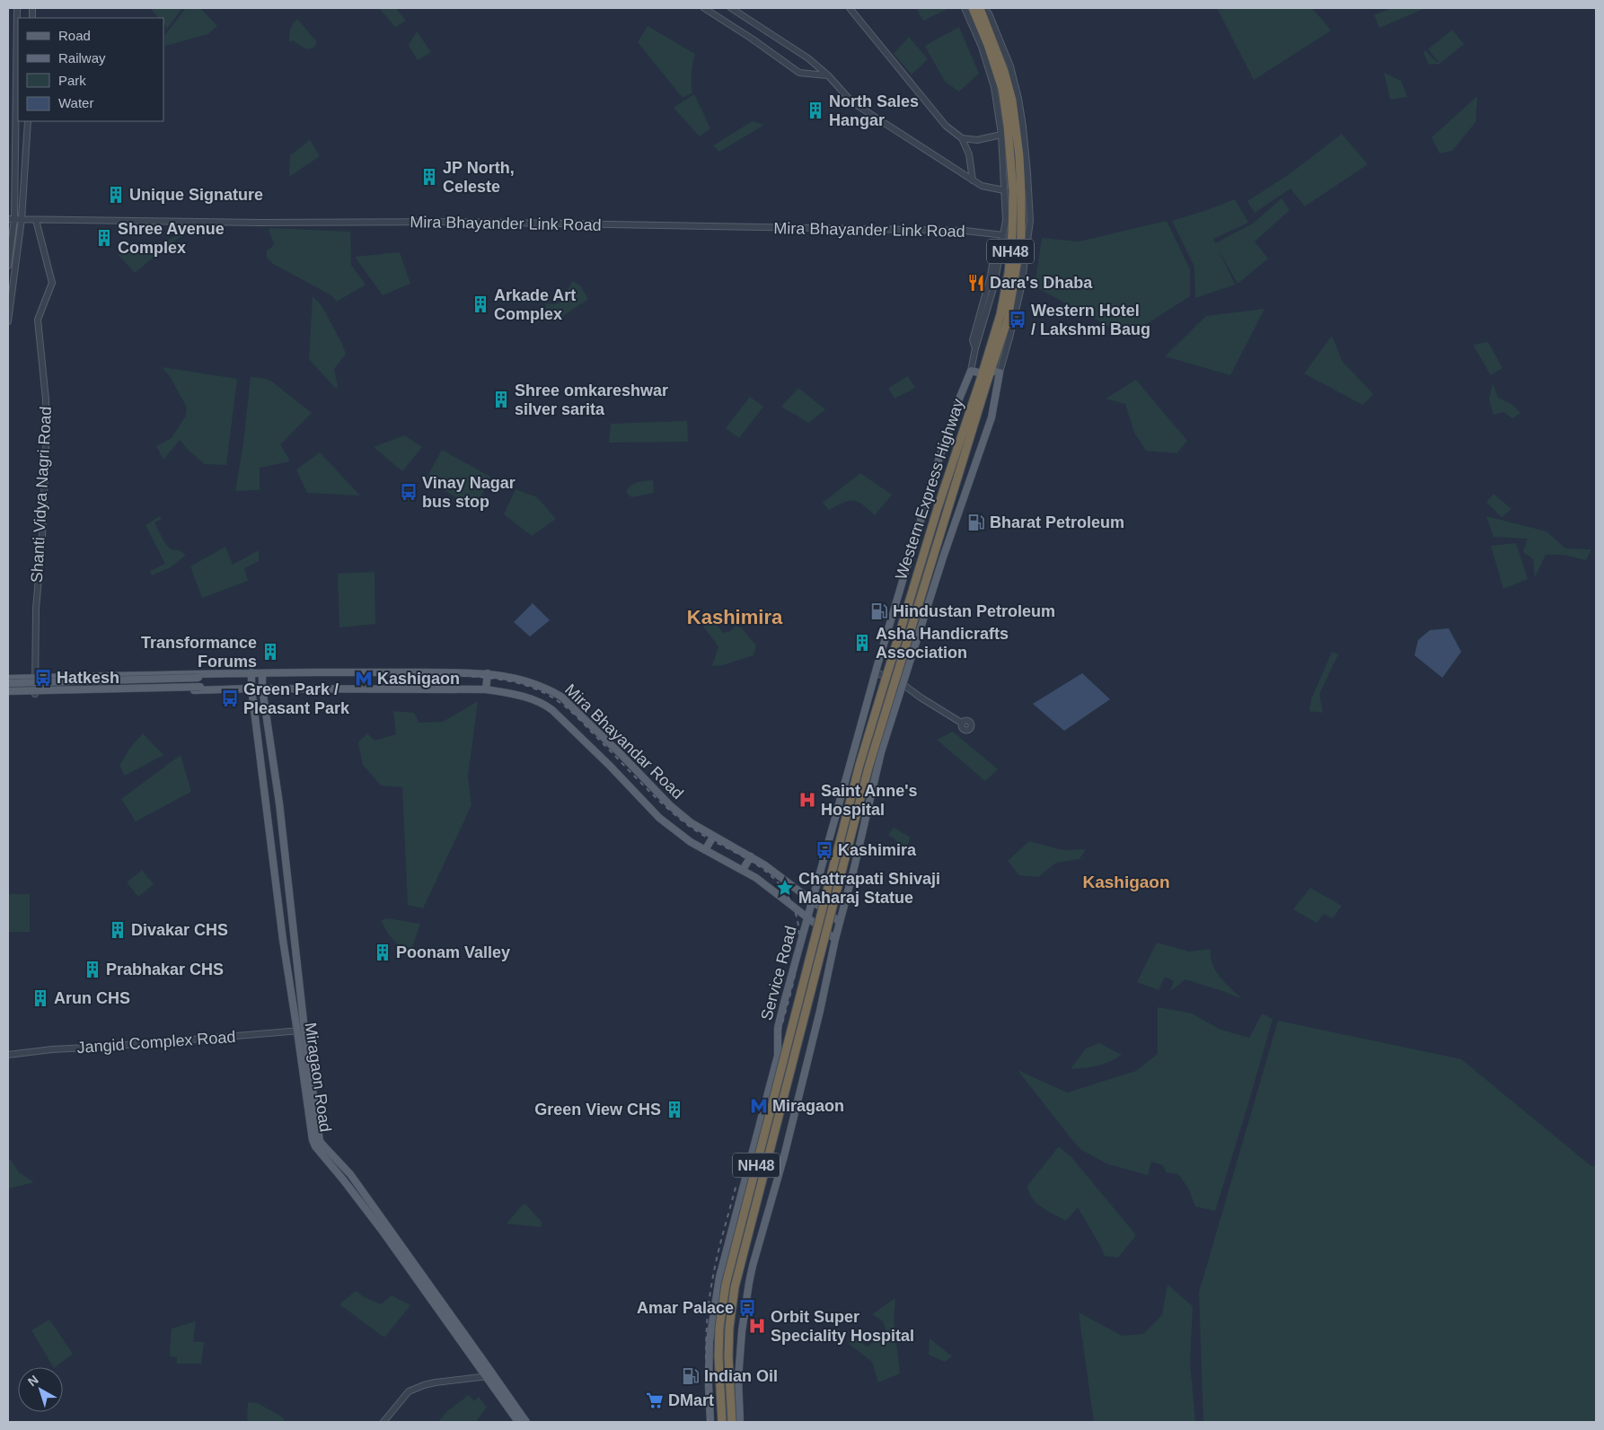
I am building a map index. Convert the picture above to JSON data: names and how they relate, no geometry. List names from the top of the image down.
{
  "streets": {
    "highway": ["NH48", "Western Express Highway"],
    "main road": ["Mira Bhayandar Road", "Service Road", "Miragaon Road"],
    "street": ["Mira Bhayander Link Road", "Shanti Vidya Nagri Road", "Jangid Complex Road"]
  },
  "crossings": [
    ["Mira Bhayander Link Road", "Shanti Vidya Nagri Road"],
    ["Shanti Vidya Nagri Road", "Mira Bhayandar Road"],
    ["Mira Bhayandar Road", "Service Road"],
    ["Mira Bhayandar Road", "Miragaon Road"],
    ["Jangid Complex Road", "Miragaon Road"]
  ],
  "districts": ["Kashimira", "Kashigaon"],
  "places": {
    "building": [
      "North Sales Hangar",
      "JP North, Celeste",
      "Unique Signature",
      "Shree Avenue Complex",
      "Arkade Art Complex",
      "Shree omkareshwar silver sarita",
      "Asha Handicrafts Association",
      "Transformance Forums",
      "Divakar CHS",
      "Poonam Valley",
      "Prabhakar CHS",
      "Arun CHS",
      "Green View CHS"
    ],
    "restaurant": ["Dara's Dhaba"],
    "bus stop": [
      "Western Hotel / Lakshmi Baug",
      "Vinay Nagar bus stop",
      "Hatkesh",
      "Green Park / Pleasant Park",
      "Kashimira",
      "Amar Palace"
    ],
    "fuel station": ["Bharat Petroleum", "Hindustan Petroleum", "Indian Oil"],
    "metro station": ["Kashigaon", "Miragaon"],
    "hospital": ["Saint Anne's Hospital", "Orbit Super Speciality Hospital"],
    "place": ["Chattrapati Shivaji Maharaj Statue"],
    "supermarket": ["DMart"]
  },
  "legend": [
    "Road",
    "Railway",
    "Park",
    "Water"
  ],
  "north": "top left"
}
